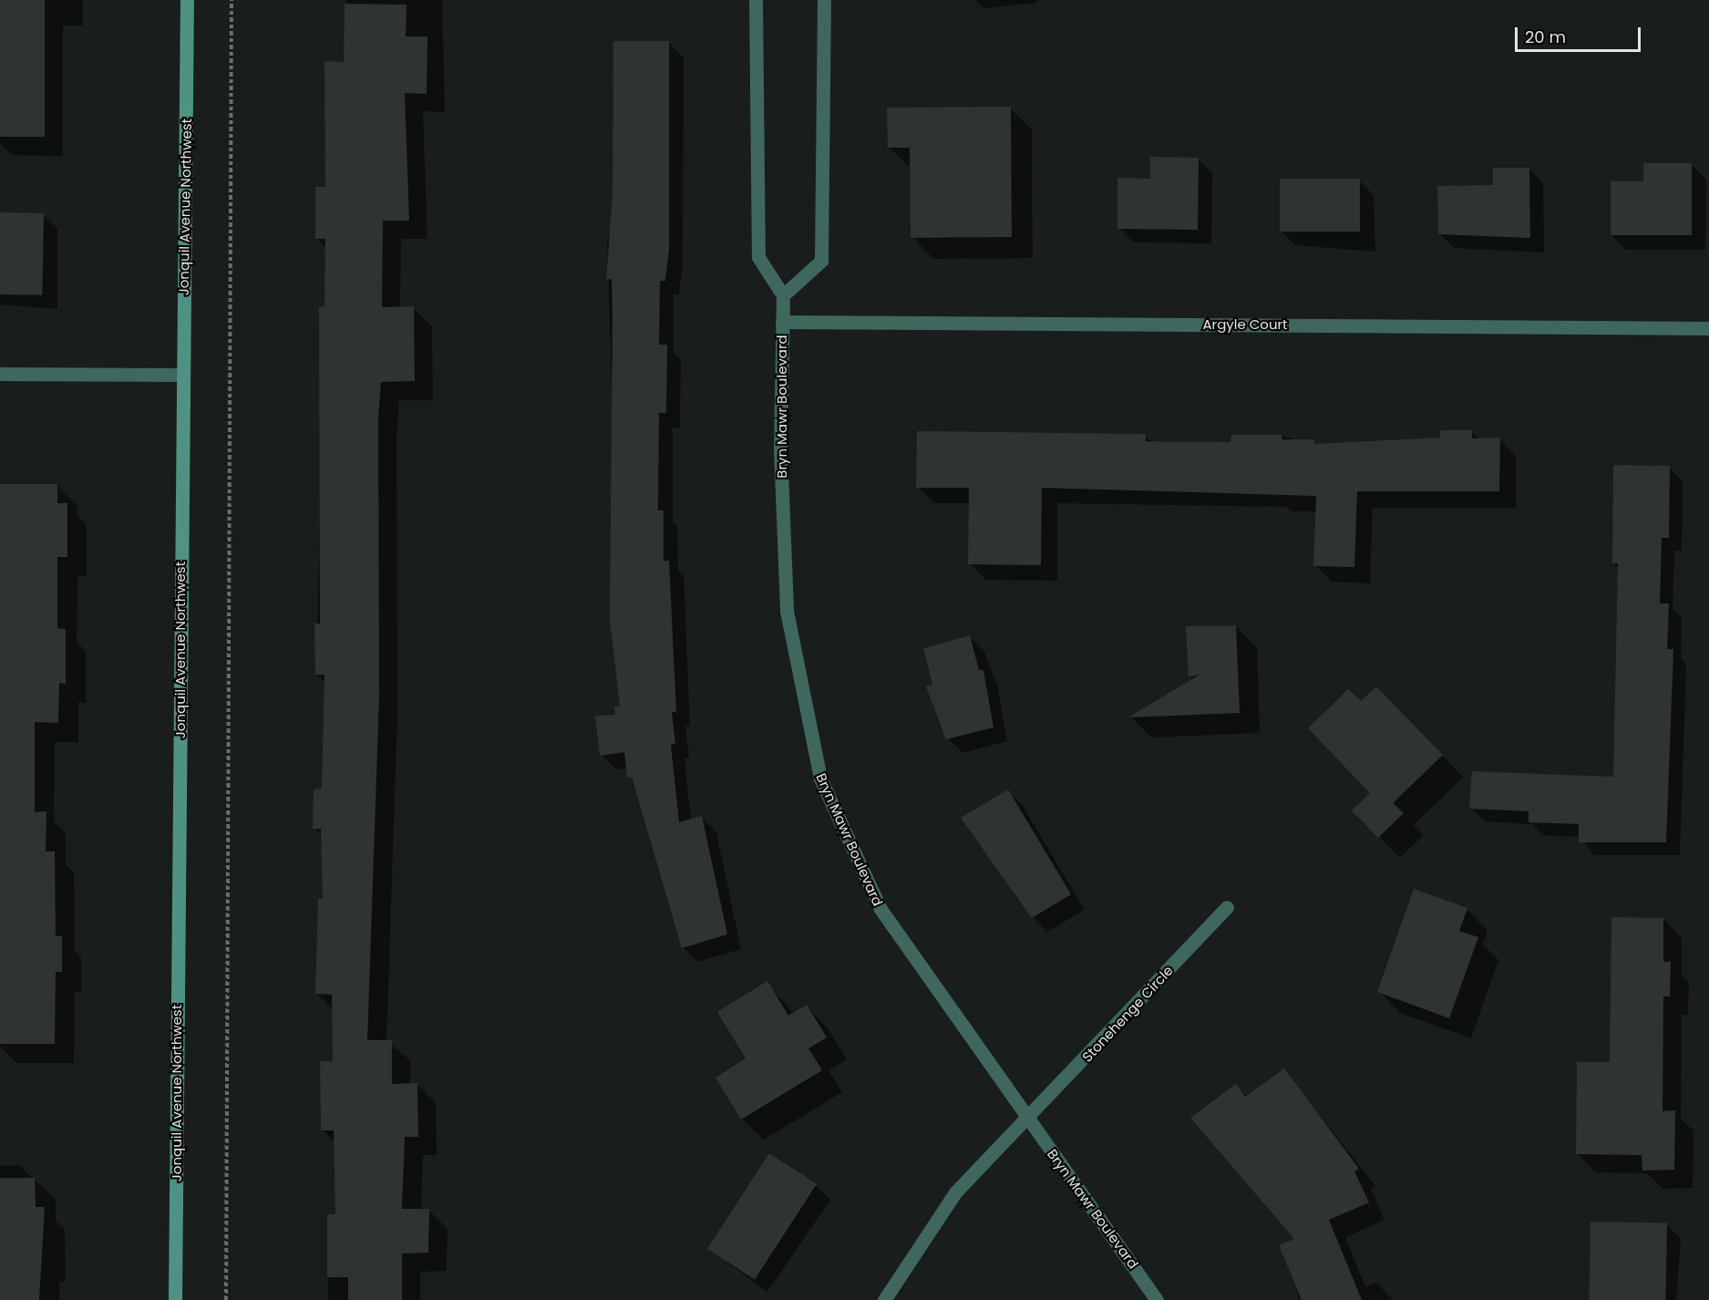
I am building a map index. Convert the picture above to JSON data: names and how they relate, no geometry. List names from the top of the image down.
{
  "streets": {
    "street": [
      "Jonquil Avenue Northwest",
      "Argyle Court",
      "Bryn Mawr Boulevard",
      "Stonehenge Circle"
    ]
  },
  "crossings": [
    ["Argyle Court", "Bryn Mawr Boulevard"],
    ["Bryn Mawr Boulevard", "Stonehenge Circle"]
  ],
  "scale_bar": "20 m"
}
